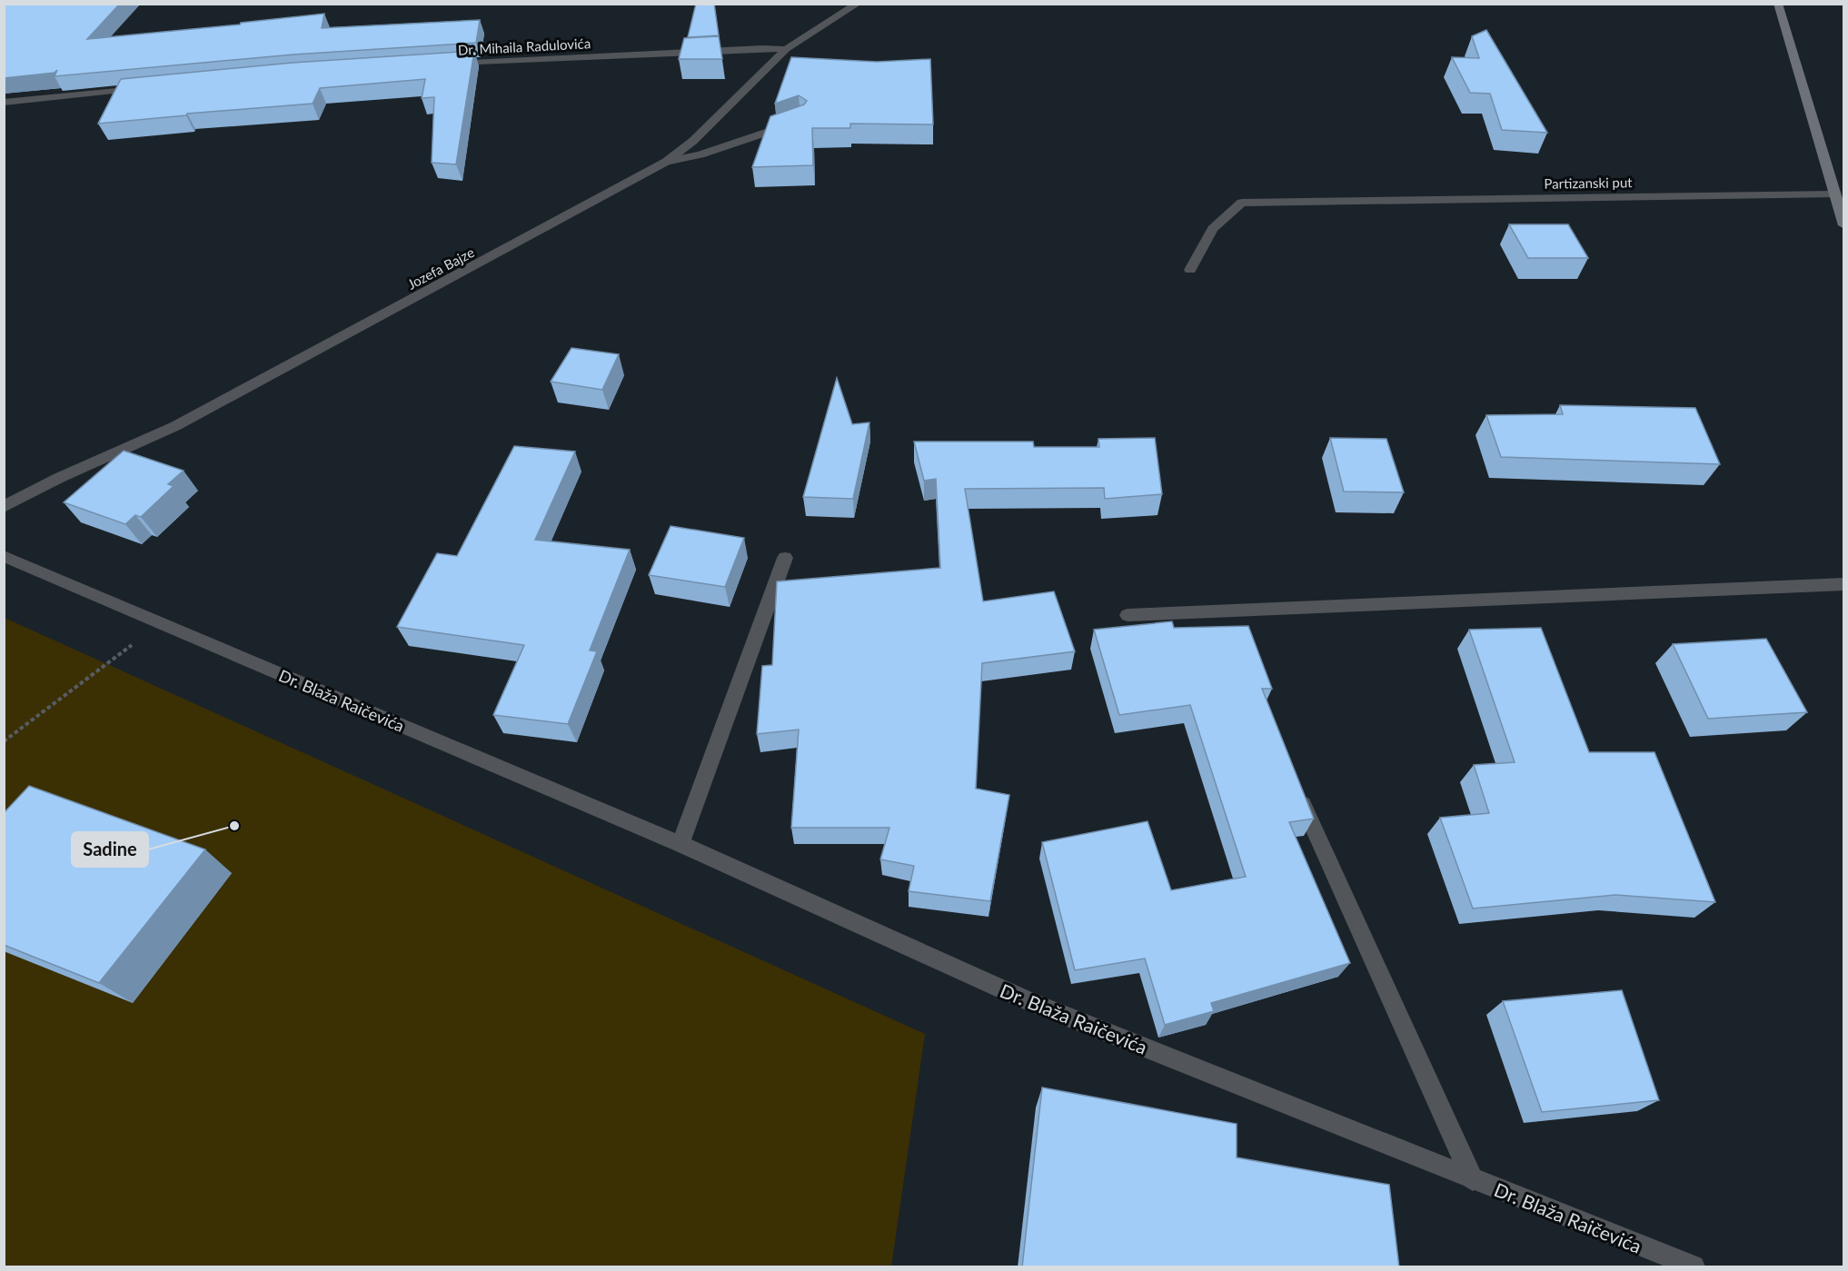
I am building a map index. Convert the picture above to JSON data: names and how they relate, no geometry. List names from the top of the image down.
{
  "streets": {
    "street": [
      "Dr. Mihaila Radulovića",
      "Partizanski put",
      "Jozefa Bajze",
      "Dr. Blaža Raičevića"
    ]
  },
  "crossings": [
    ["Dr. Mihaila Radulovića", "Jozefa Bajze"]
  ],
  "places": ["Sadine"]
}
